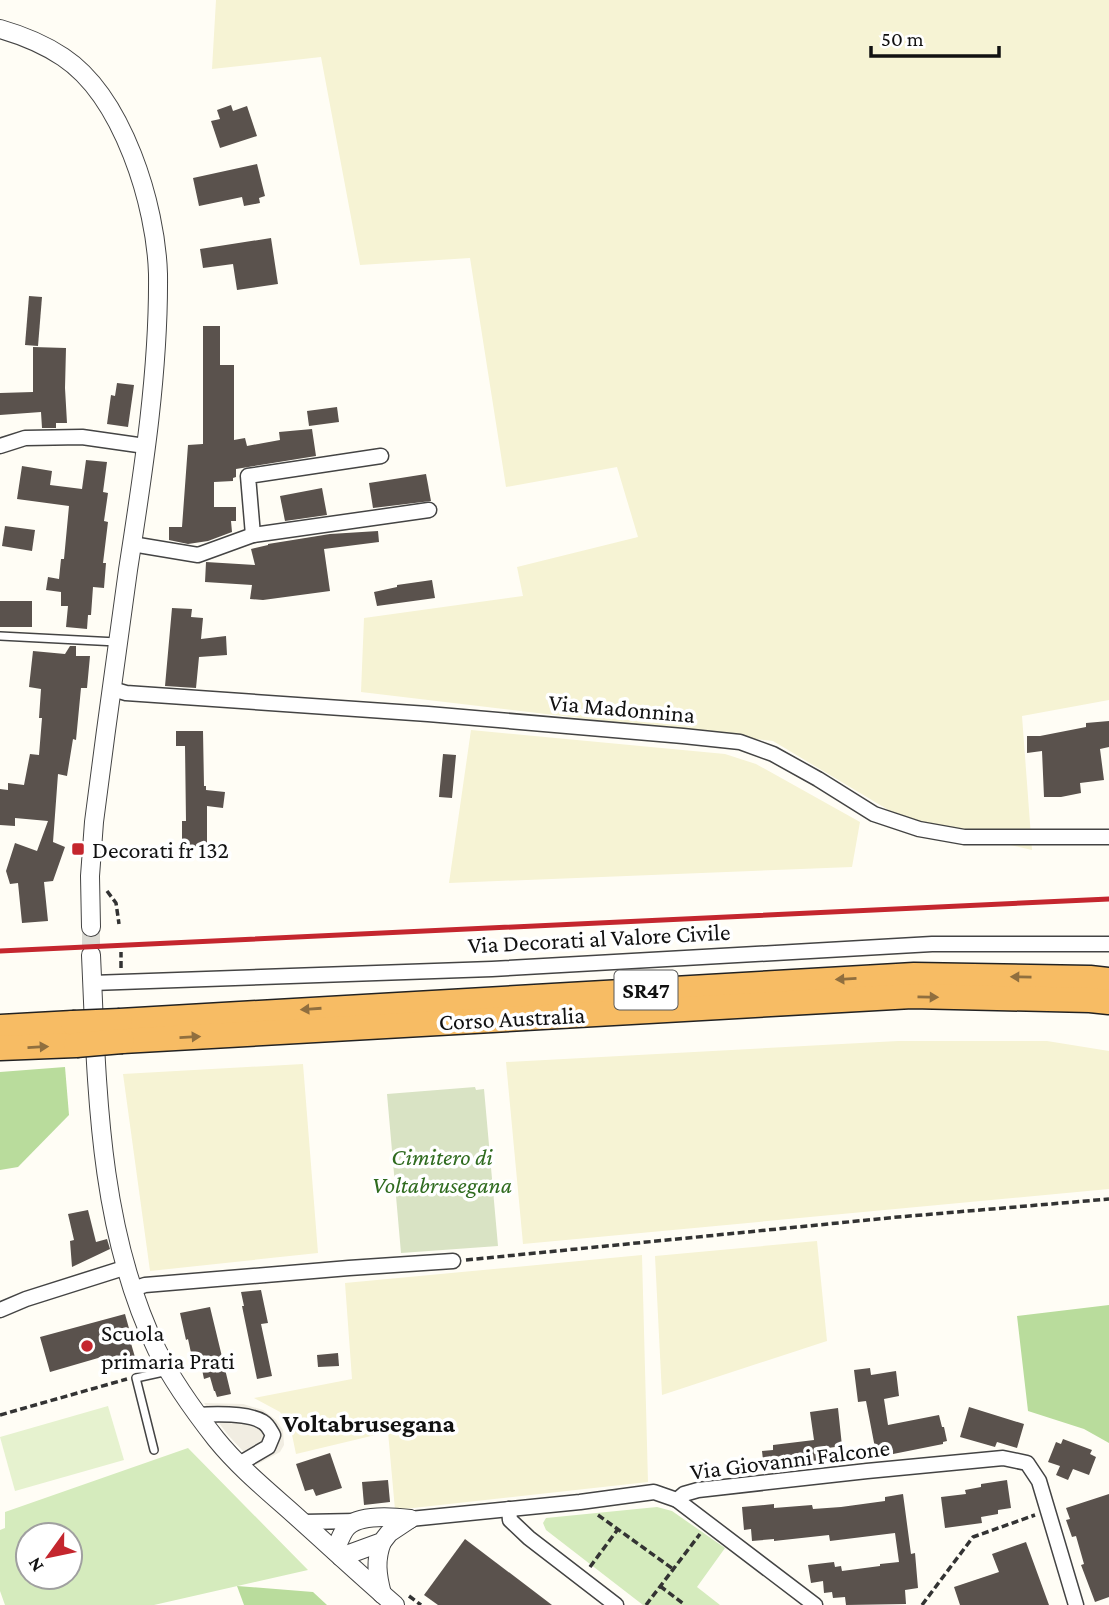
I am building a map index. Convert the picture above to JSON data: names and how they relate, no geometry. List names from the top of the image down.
{
  "streets": {
    "highway": ["SR47", "Corso Australia"],
    "street": ["Via Madonnina", "Via Decorati al Valore Civile", "Via Giovanni Falcone"]
  },
  "districts": ["Voltabrusegana"],
  "parks": ["Cimitero di Voltabrusegana"],
  "places": {
    "transit": ["Decorati fr 132"],
    "other": ["Scuola primaria Prati"]
  },
  "scale_bar": "50 m",
  "north": "bottom left"
}
